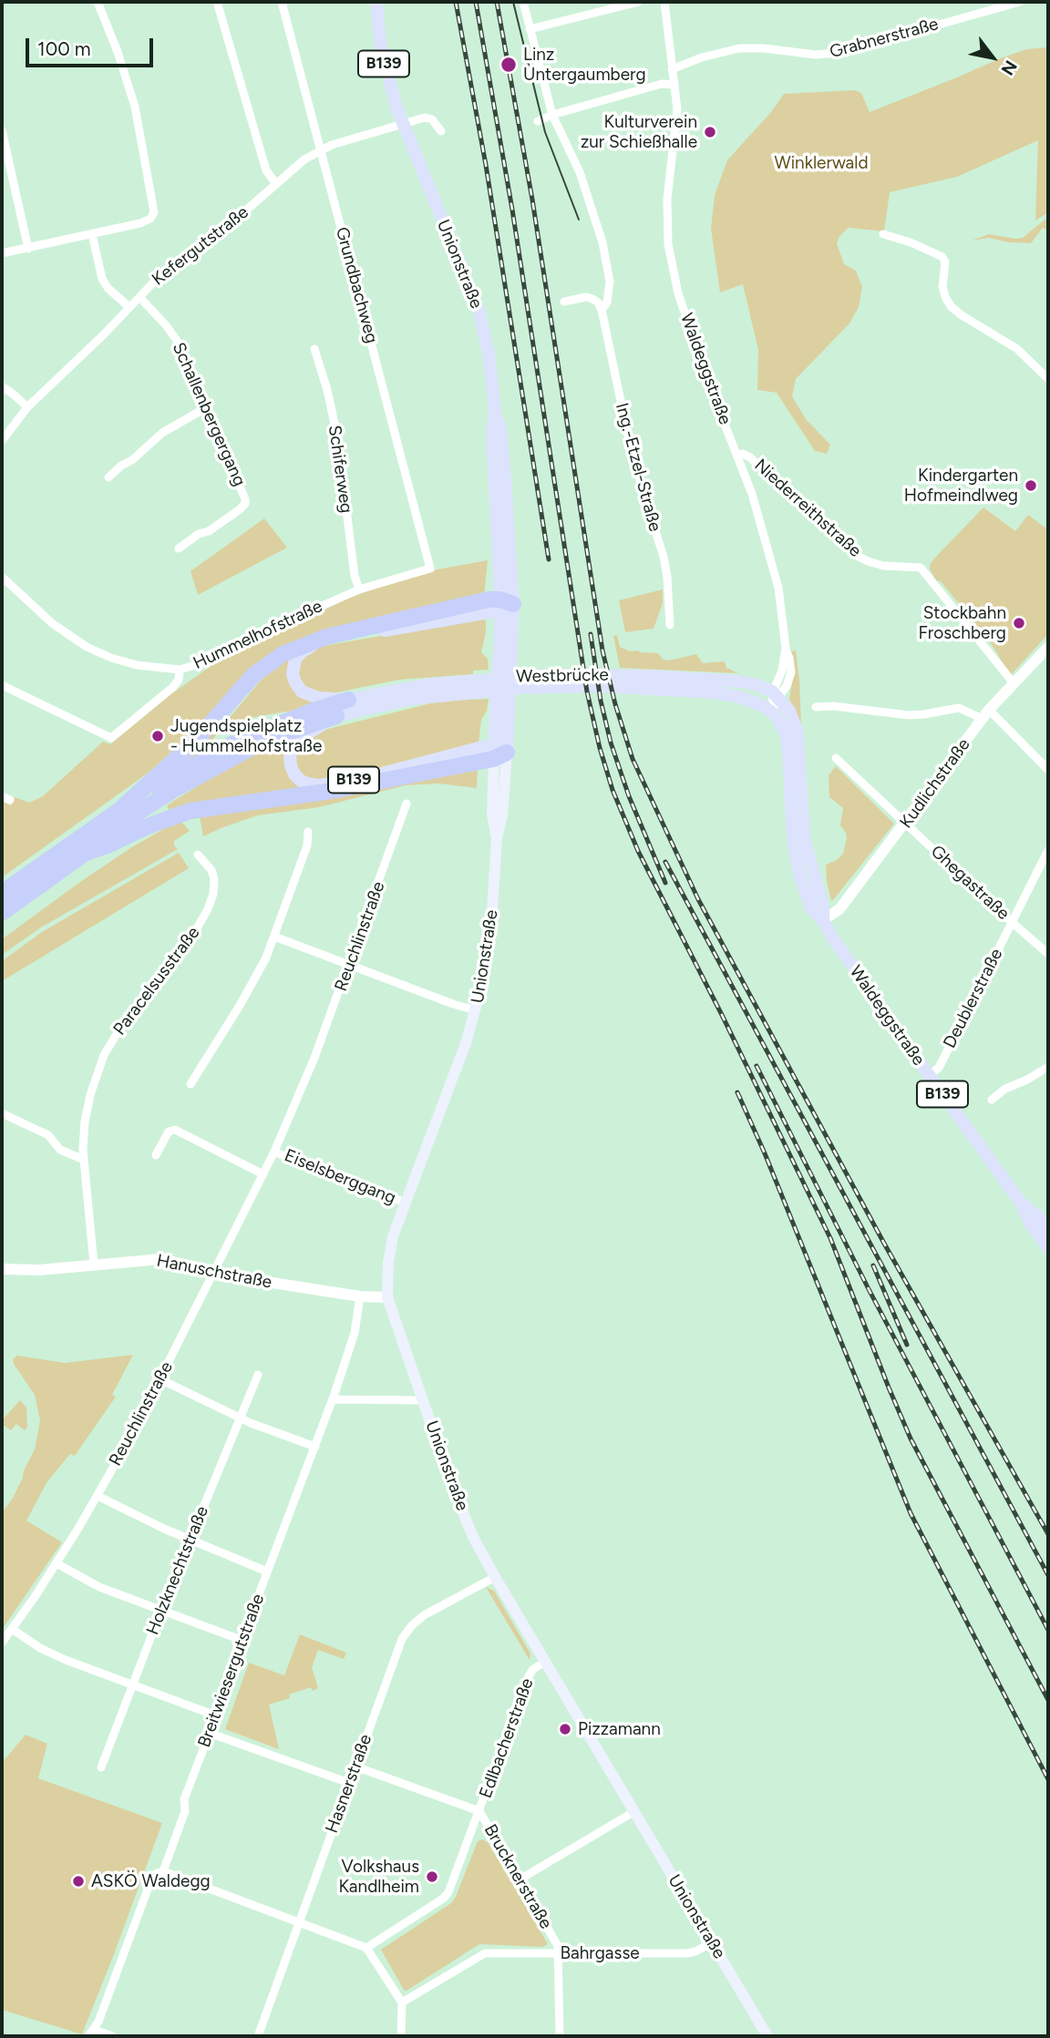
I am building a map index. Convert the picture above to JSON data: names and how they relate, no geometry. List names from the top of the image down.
{
  "streets": {
    "main road": [
      "B139",
      "Unionstraße",
      "Waldeggstraße",
      "Westbrücke"
    ],
    "street": [
      "Grabnerstraße",
      "Kefergutstraße",
      "Grundbachweg",
      "Schallenbergergang",
      "Ing.-Etzel-Straße",
      "Schiferweg",
      "Niederreithstraße",
      "Hummelhofstraße",
      "Kudlichstraße",
      "Ghegastraße",
      "Reuchlinstraße",
      "Paracelsusstraße",
      "Deublerstraße",
      "Eiselsberggang",
      "Hanuschstraße",
      "Holzknechtstraße",
      "Breitwiesergutstraße",
      "Edlbacherstraße",
      "Hasnerstraße",
      "Brucknerstraße",
      "Bahrgasse"
    ]
  },
  "crossings": [
    ["Grabnerstraße", "Waldeggstraße"],
    ["B139", "Unionstraße"],
    ["B139", "Waldeggstraße"],
    ["B139", "Westbrücke"],
    ["Kefergutstraße", "Unionstraße"],
    ["Kefergutstraße", "Grundbachweg"],
    ["Kefergutstraße", "Schallenbergergang"],
    ["Unionstraße", "Eiselsberggang"],
    ["Unionstraße", "Hanuschstraße"],
    ["Unionstraße", "Edlbacherstraße"],
    ["Unionstraße", "Hasnerstraße"],
    ["Unionstraße", "Bahrgasse"],
    ["Grundbachweg", "Hummelhofstraße"],
    ["Waldeggstraße", "Niederreithstraße"],
    ["Waldeggstraße", "Kudlichstraße"],
    ["Waldeggstraße", "Deublerstraße"],
    ["Schiferweg", "Hummelhofstraße"],
    ["Niederreithstraße", "Kudlichstraße"],
    ["Kudlichstraße", "Ghegastraße"],
    ["Ghegastraße", "Deublerstraße"],
    ["Reuchlinstraße", "Eiselsberggang"],
    ["Reuchlinstraße", "Hanuschstraße"],
    ["Paracelsusstraße", "Hanuschstraße"],
    ["Hanuschstraße", "Breitwiesergutstraße"],
    ["Edlbacherstraße", "Brucknerstraße"],
    ["Hasnerstraße", "Brucknerstraße"],
    ["Brucknerstraße", "Bahrgasse"]
  ],
  "parks": ["Winklerwald"],
  "places": [
    "Linz Untergaumberg",
    "Kulturverein zur Schießhalle",
    "Kindergarten Hofmeindlweg",
    "Stockbahn Froschberg",
    "Jugendspielplatz - Hummelhofstraße",
    "Pizzamann",
    "Volkshaus Kandlheim",
    "ASKÖ Waldegg"
  ],
  "scale_bar": "100 m",
  "north": "bottom right"
}
